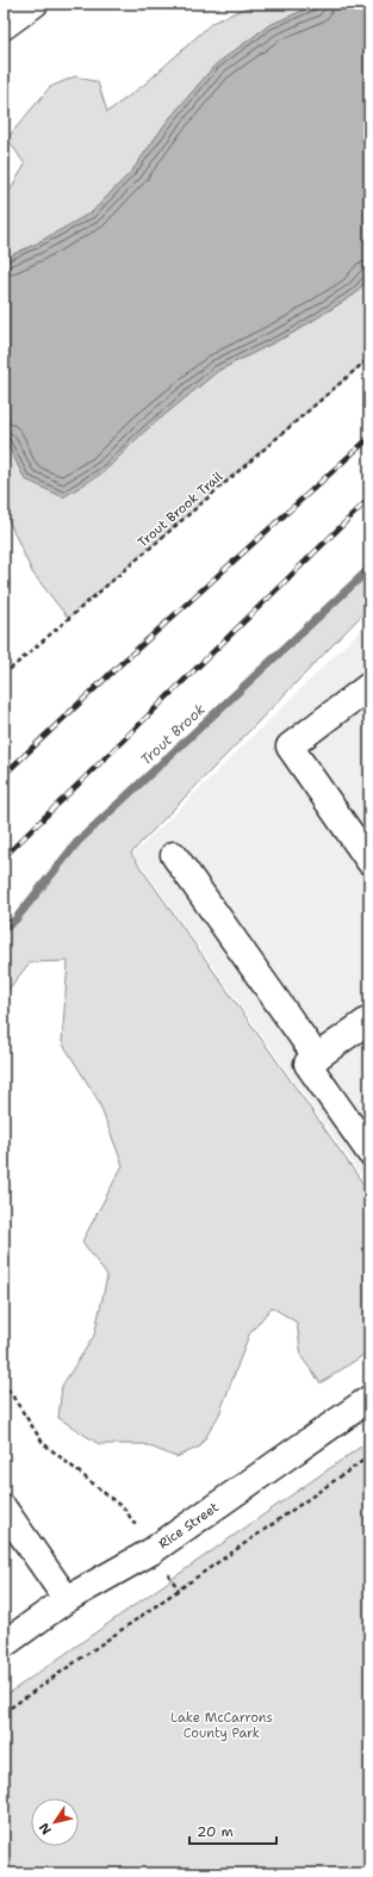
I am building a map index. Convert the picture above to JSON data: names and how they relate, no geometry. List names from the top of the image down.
{
  "streets": {
    "main road": ["Rice Street"],
    "path": ["Trout Brook Trail"]
  },
  "water": ["Trout Brook"],
  "parks": ["Lake McCarrons County Park"],
  "scale_bar": "20 m",
  "north": "bottom left"
}
